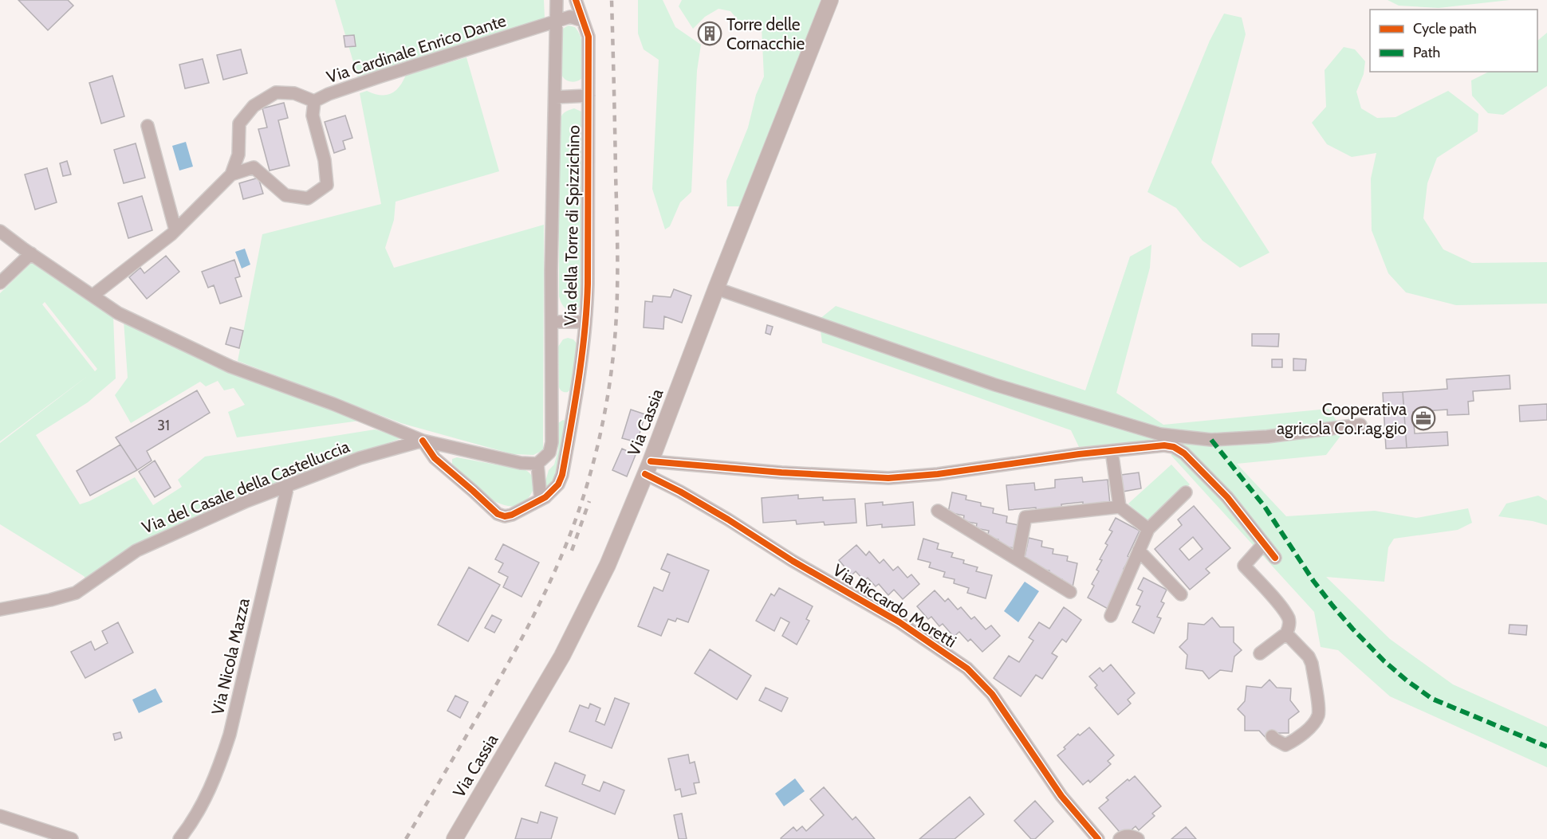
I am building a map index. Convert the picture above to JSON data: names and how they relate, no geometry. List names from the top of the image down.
{
  "streets": {
    "main road": ["Via Cassia"],
    "street": [
      "Via Cardinale Enrico Dante",
      "Via della Torre di Spizzichino",
      "Via del Casale della Castelluccia",
      "Via Riccardo Moretti",
      "Via Nicola Mazza"
    ]
  },
  "crossings": [
    ["Via Cardinale Enrico Dante", "Via della Torre di Spizzichino"],
    ["Via Cassia", "Via Riccardo Moretti"],
    ["Via del Casale della Castelluccia", "Via Nicola Mazza"]
  ],
  "places": {
    "building": ["Torre delle Cornacchie"],
    "office": ["Cooperativa agricola Co.r.ag.gio"]
  },
  "house_numbers": ["31"],
  "legend": ["Cycle path", "Path"]
}
